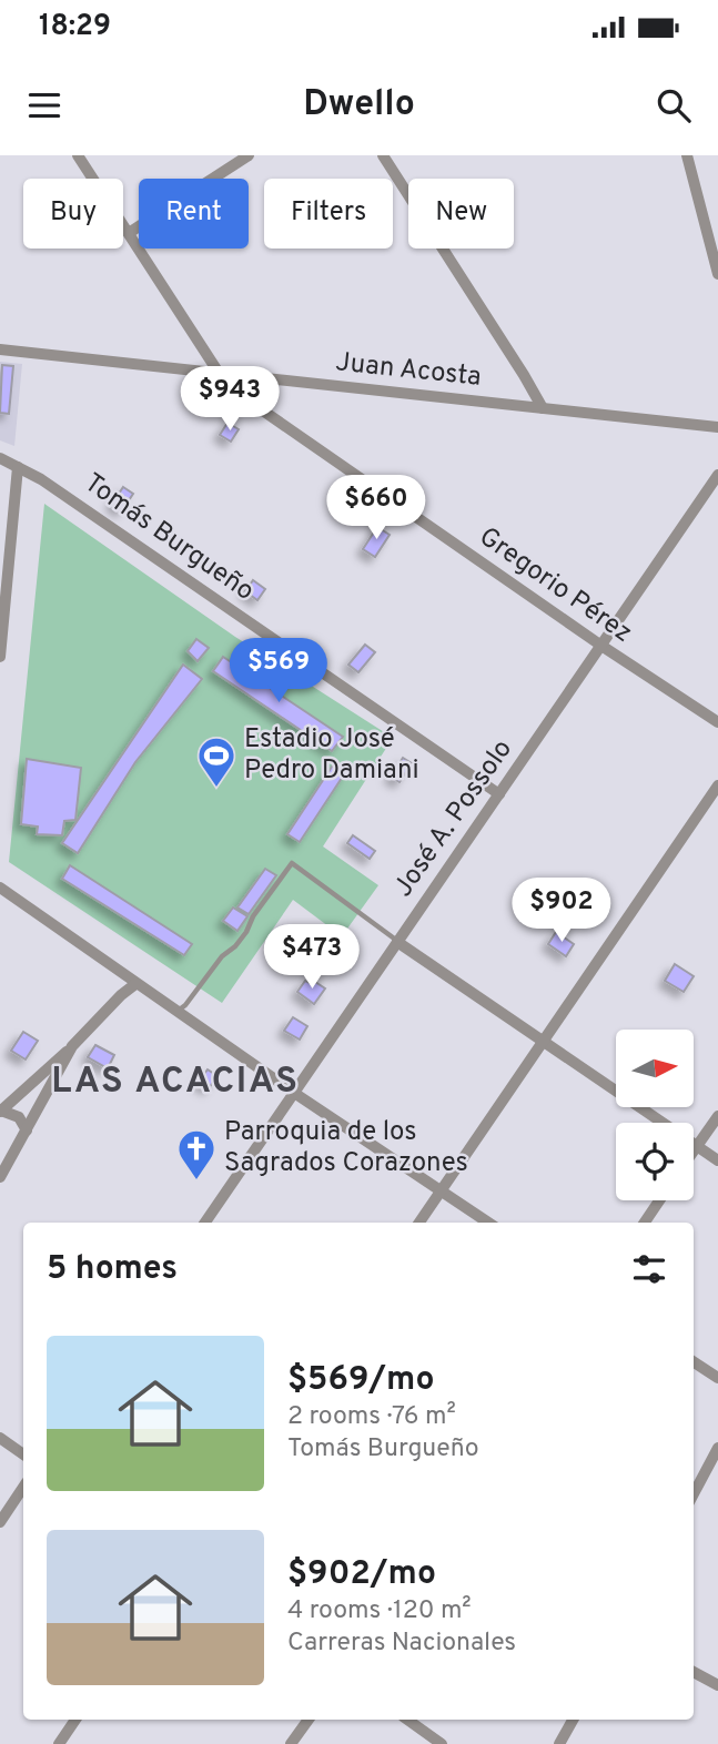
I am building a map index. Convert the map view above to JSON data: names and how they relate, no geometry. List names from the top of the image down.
{
  "streets": {
    "street": [
      "Juan Acosta",
      "Tomás Burgueño",
      "Gregorio Pérez",
      "José A. Possolo"
    ]
  },
  "crossings": [
    ["Juan Acosta", "Gregorio Pérez"],
    ["Tomás Burgueño", "José A. Possolo"],
    ["Gregorio Pérez", "José A. Possolo"]
  ],
  "districts": ["LAS ACACIAS"],
  "places": {
    "sports": ["Estadio José Pedro Damiani"],
    "church": ["Parroquia de los Sagrados Corazones"]
  },
  "north": "right",
  "page": {
    "status": "18:29",
    "header": "Dwello",
    "chip": [
      "Buy",
      "Rent",
      "Filters",
      "New"
    ],
    "price": [
      "$943",
      "$660",
      "$569",
      "$902",
      "$473"
    ],
    "heading": "5 homes",
    "list": [
      {
        "name": "$569/mo",
        "note": "2 rooms · 76 m² · Tomás Burgueño"
      },
      {
        "name": "$902/mo",
        "note": "4 rooms · 120 m² · Carreras Nacionales"
      }
    ]
  }
}
